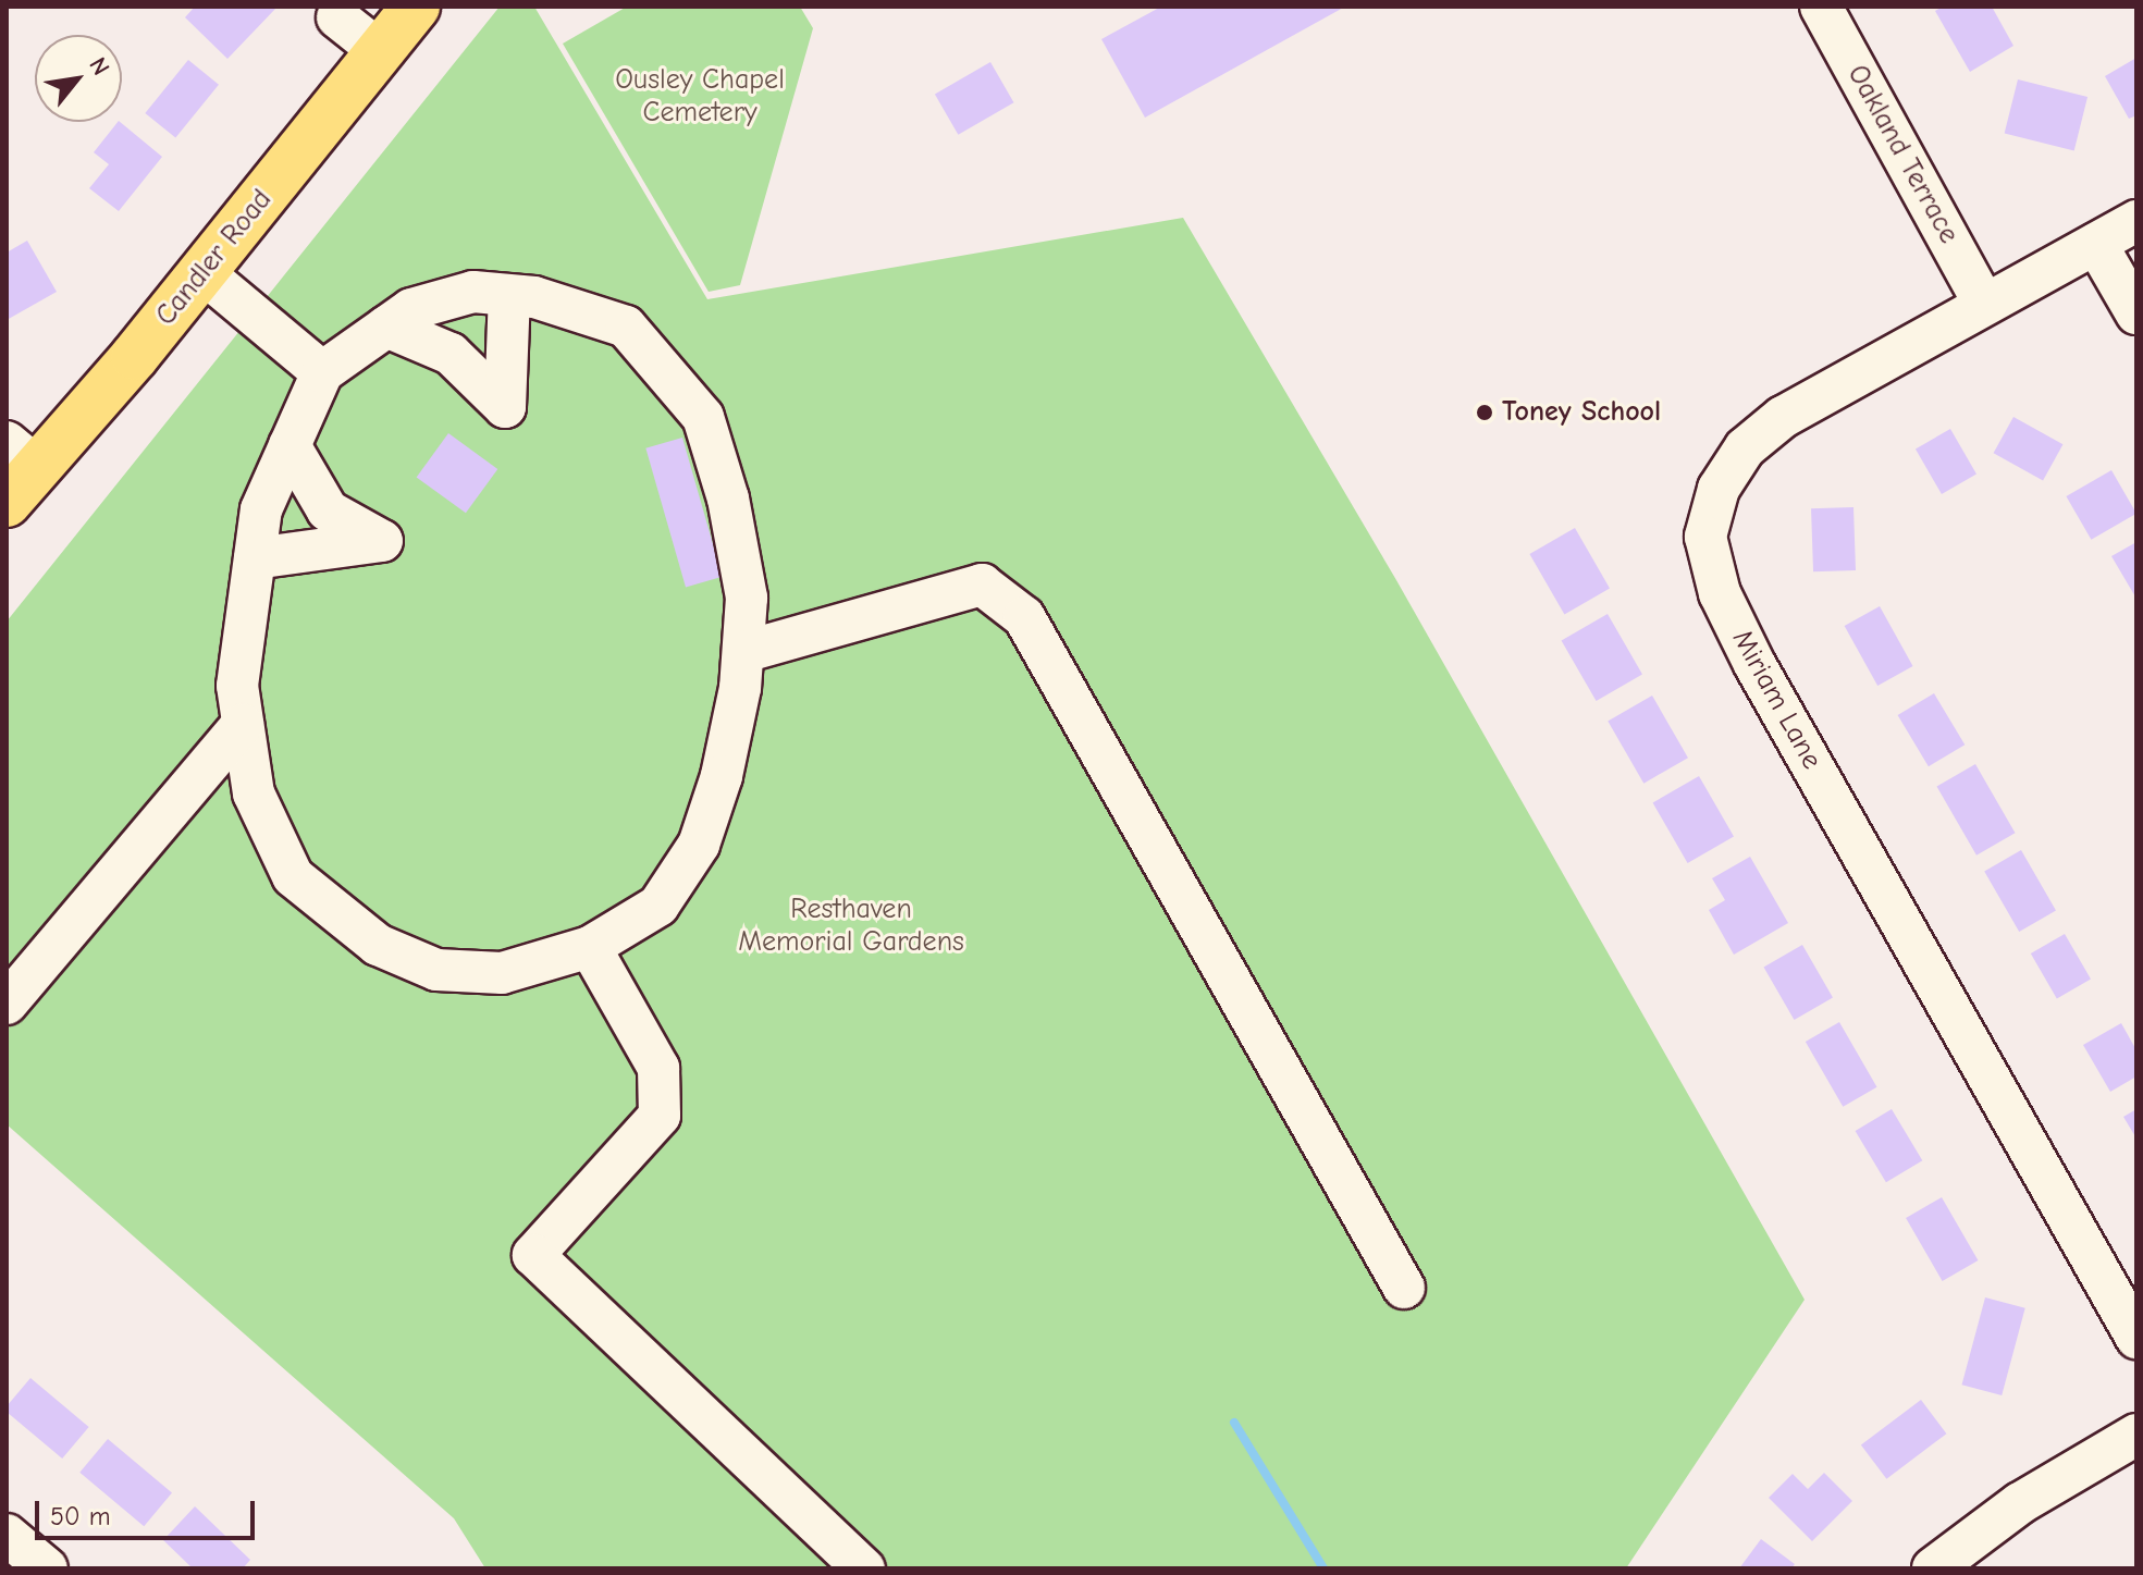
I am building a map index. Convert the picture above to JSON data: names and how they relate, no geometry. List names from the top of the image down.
{
  "streets": {
    "main road": ["Candler Road"],
    "street": ["Oakland Terrace", "Miriam Lane"]
  },
  "crossings": [
    ["Oakland Terrace", "Miriam Lane"]
  ],
  "parks": ["Ousley Chapel Cemetery", "Resthaven Memorial Gardens"],
  "places": ["Toney School"],
  "scale_bar": "50 m",
  "north": "top right"
}
